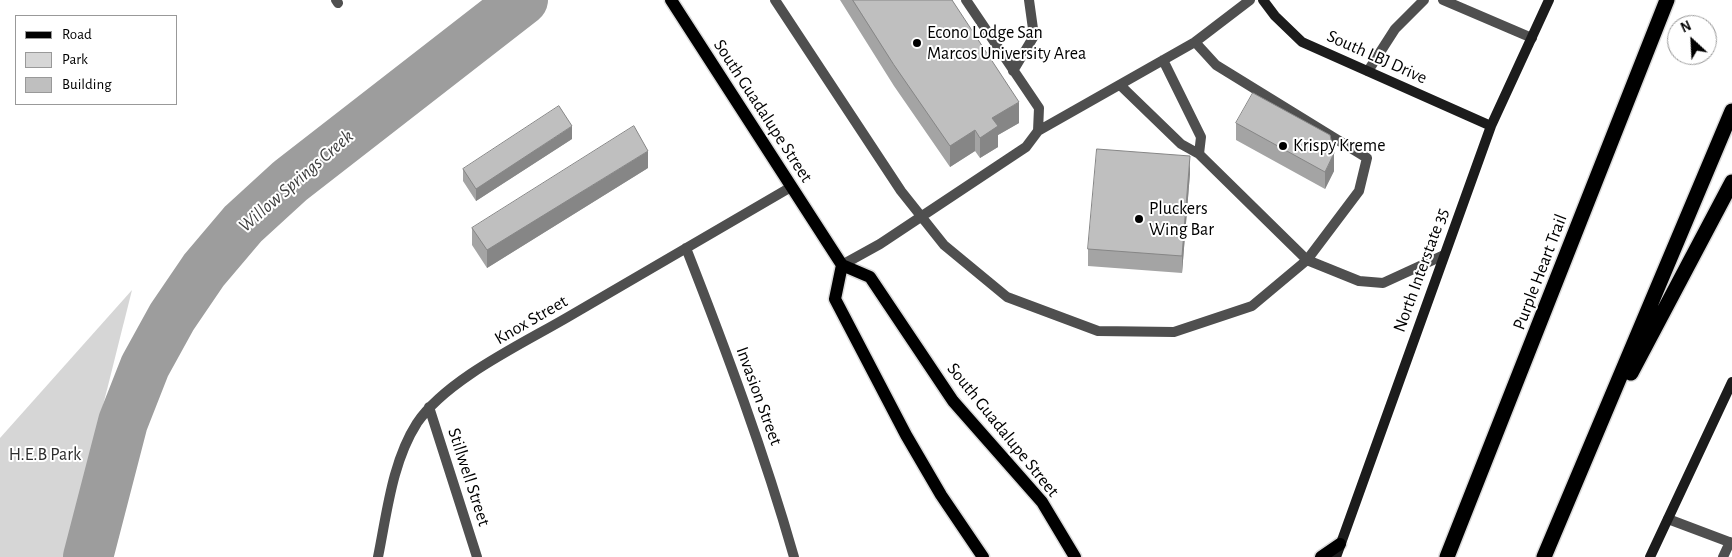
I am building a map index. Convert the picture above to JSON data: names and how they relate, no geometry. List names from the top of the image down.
{
  "streets": {
    "highway": ["Purple Heart Trail"],
    "main road": ["South LBJ Drive", "South Guadalupe Street", "North Interstate 35"],
    "street": ["Knox Street", "Invasion Street", "Stillwell Street"]
  },
  "crossings": [
    ["South LBJ Drive", "North Interstate 35"],
    ["South Guadalupe Street", "Knox Street"],
    ["Knox Street", "Invasion Street"],
    ["Knox Street", "Stillwell Street"]
  ],
  "water": ["Willow Springs Creek"],
  "parks": ["H.E.B Park"],
  "places": ["Econo Lodge San Marcos University Area", "Krispy Kreme", "Pluckers Wing Bar"],
  "legend": ["Road", "Park", "Building"],
  "north": "top left"
}
